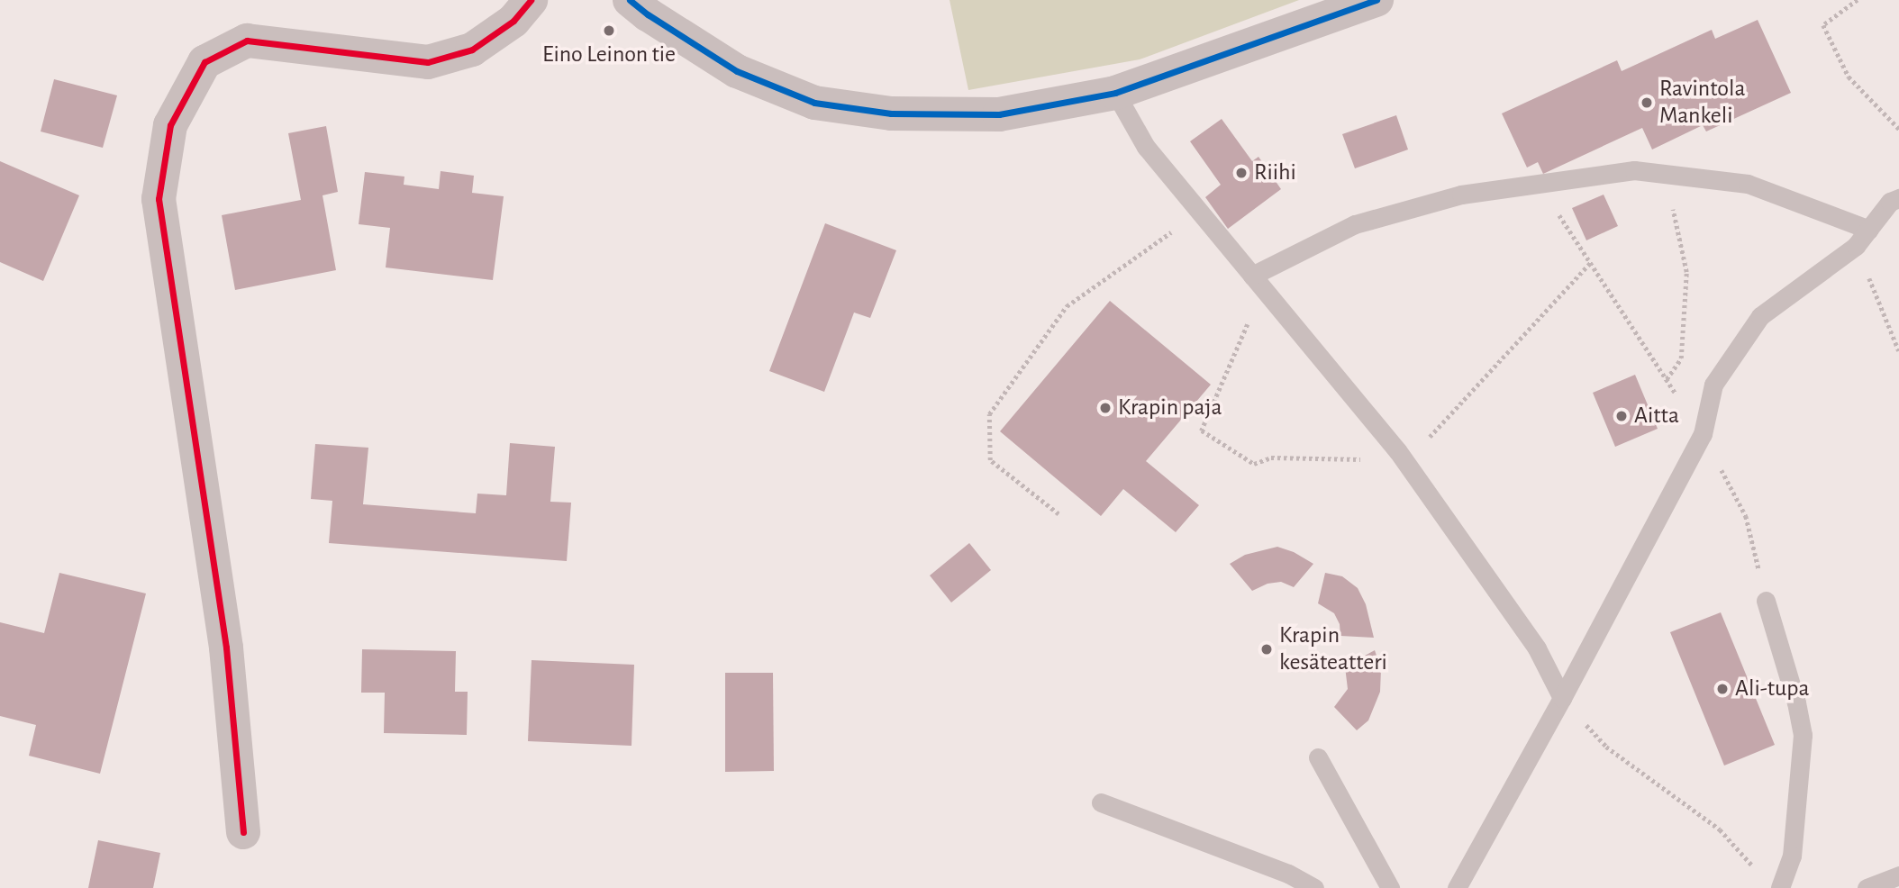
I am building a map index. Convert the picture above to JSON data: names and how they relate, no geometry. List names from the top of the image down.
{
  "places": [
    "Eino Leinon tie",
    "Ravintola Mankeli",
    "Riihi",
    "Krapin paja",
    "Aitta",
    "Krapin kesäteatteri",
    "Ali-tupa"
  ]
}
